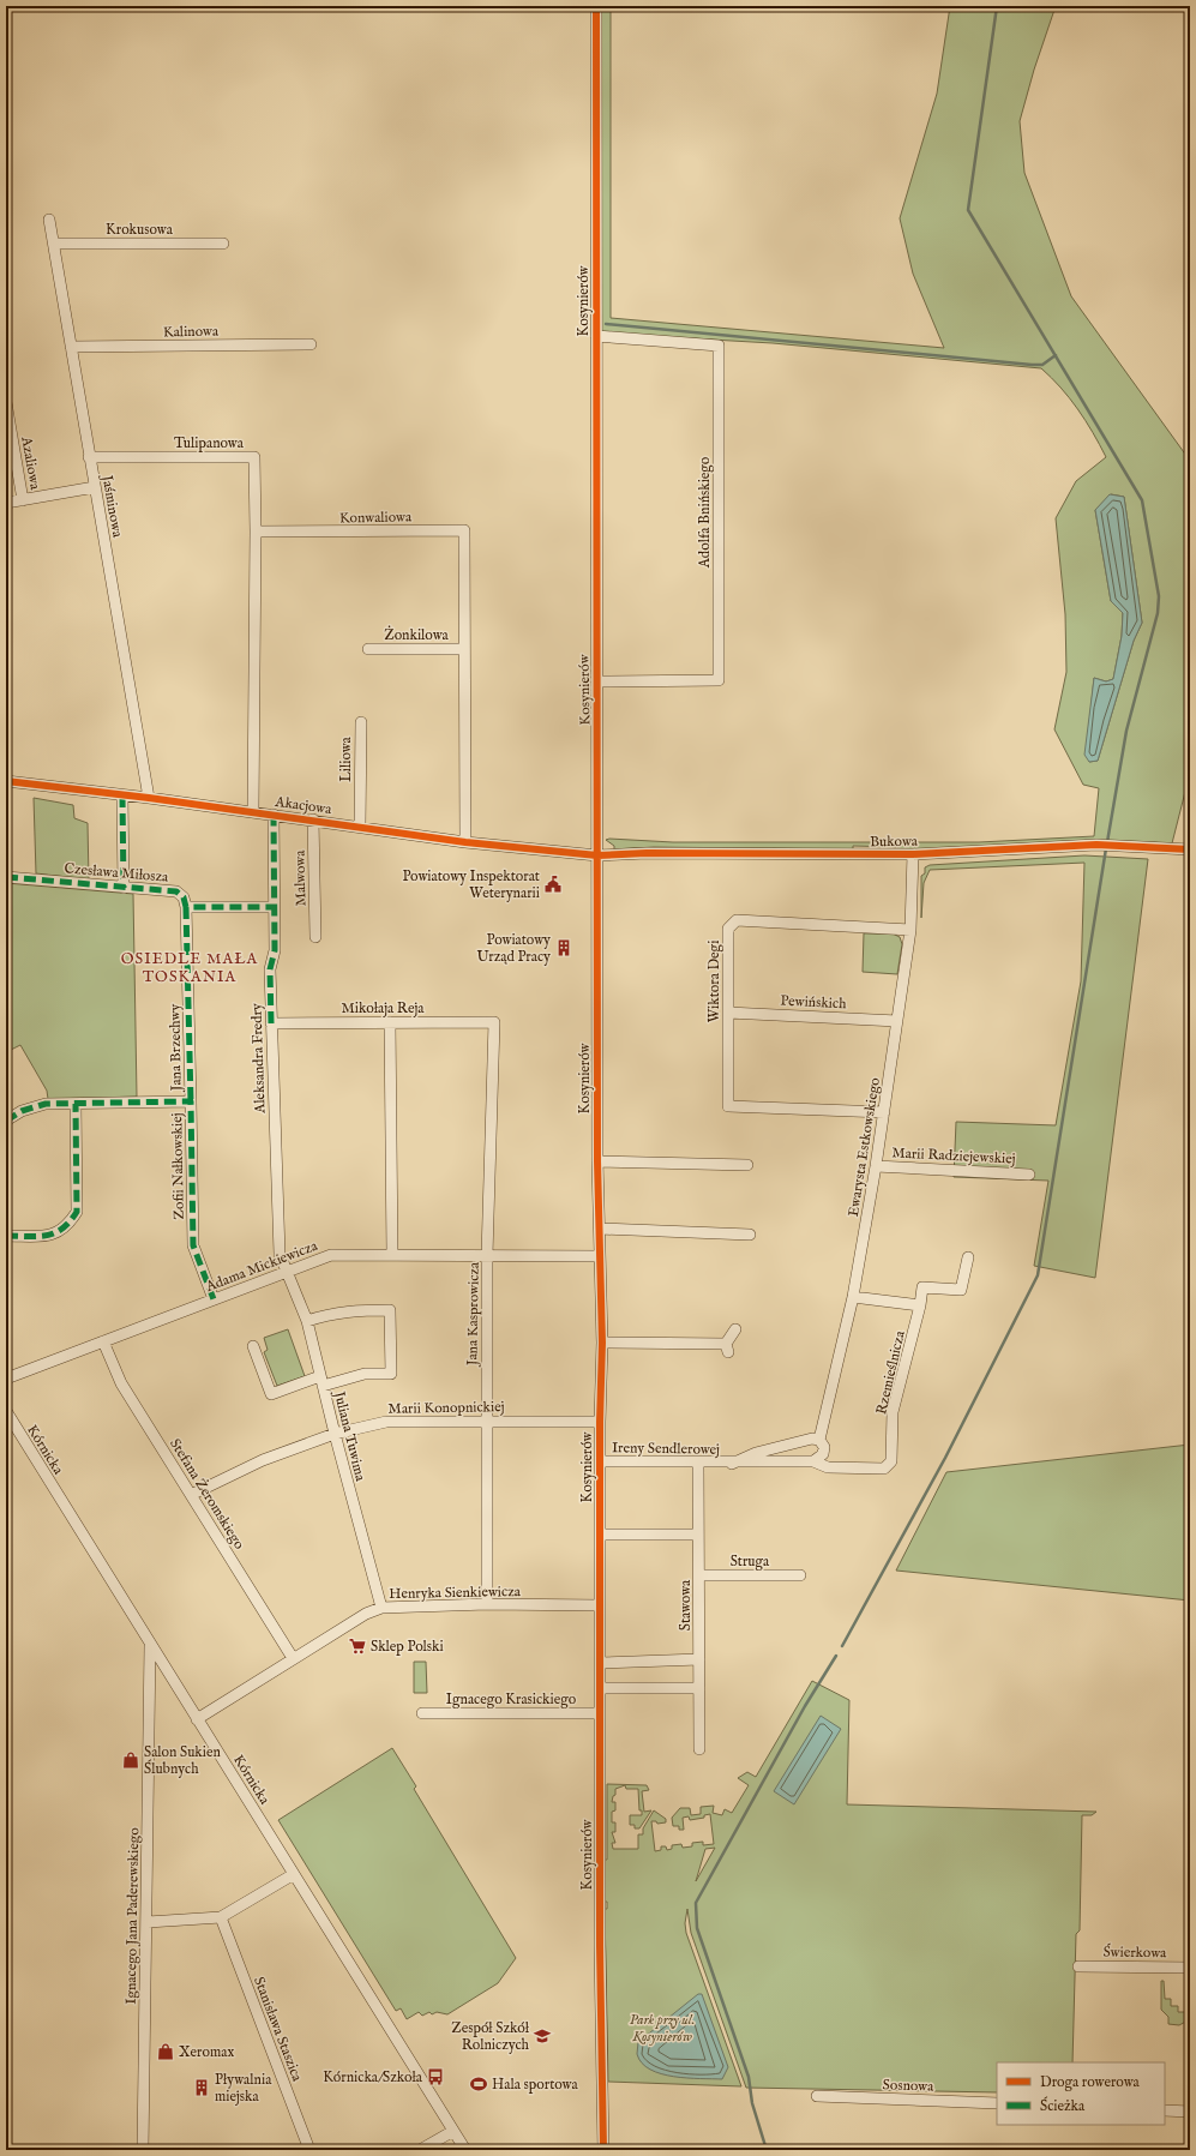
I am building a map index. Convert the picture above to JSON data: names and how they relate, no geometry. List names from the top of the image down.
{
  "streets": {
    "street": [
      "Krokusowa",
      "Kosynierów",
      "Kalinowa",
      "Tulipanowa",
      "Azaliowa",
      "Jaśminowa",
      "Adolfa Bnińskiego",
      "Konwaliowa",
      "Żonkilowa",
      "Liliowa",
      "Akacjowa",
      "Bukowa",
      "Czesława Miłosza",
      "Malwowa",
      "Wiktora Degi",
      "Pewińskich",
      "Mikołaja Reja",
      "Jana Brzechwy",
      "Aleksandra Fredry",
      "Ewarysta Estkowskiego",
      "Marii Radziejewskiej",
      "Zofii Nałkowskiej",
      "Adama Mickiewicza",
      "Jana Kasprowicza",
      "Rzemieślnicza",
      "Marii Konopnickiej",
      "Juliana Tuwima",
      "Ireny Sendlerowej",
      "Kórnicka",
      "Stefana Żeromskiego",
      "Struga",
      "Henryka Sienkiewicza",
      "Stawowa",
      "Ignacego Krasickiego",
      "Ignacego Jana Paderewskiego",
      "Świerkowa",
      "Stanisława Staszica",
      "Sosnowa"
    ]
  },
  "crossings": [
    ["Krokusowa", "Jaśminowa"],
    ["Kosynierów", "Adolfa Bnińskiego"],
    ["Kosynierów", "Akacjowa"],
    ["Kosynierów", "Bukowa"],
    ["Kosynierów", "Adama Mickiewicza"],
    ["Kosynierów", "Marii Konopnickiej"],
    ["Kosynierów", "Ireny Sendlerowej"],
    ["Kosynierów", "Henryka Sienkiewicza"],
    ["Kosynierów", "Ignacego Krasickiego"],
    ["Kalinowa", "Jaśminowa"],
    ["Tulipanowa", "Jaśminowa"],
    ["Tulipanowa", "Konwaliowa"],
    ["Jaśminowa", "Akacjowa"],
    ["Konwaliowa", "Żonkilowa"],
    ["Konwaliowa", "Akacjowa"],
    ["Liliowa", "Akacjowa"],
    ["Akacjowa", "Bukowa"],
    ["Akacjowa", "Malwowa"],
    ["Akacjowa", "Aleksandra Fredry"],
    ["Bukowa", "Ewarysta Estkowskiego"],
    ["Czesława Miłosza", "Jana Brzechwy"],
    ["Wiktora Degi", "Pewińskich"],
    ["Wiktora Degi", "Ewarysta Estkowskiego"],
    ["Pewińskich", "Ewarysta Estkowskiego"],
    ["Mikołaja Reja", "Aleksandra Fredry"],
    ["Mikołaja Reja", "Jana Kasprowicza"],
    ["Jana Brzechwy", "Zofii Nałkowskiej"],
    ["Aleksandra Fredry", "Adama Mickiewicza"],
    ["Aleksandra Fredry", "Juliana Tuwima"],
    ["Ewarysta Estkowskiego", "Marii Radziejewskiej"],
    ["Ewarysta Estkowskiego", "Ireny Sendlerowej"],
    ["Zofii Nałkowskiej", "Adama Mickiewicza"],
    ["Adama Mickiewicza", "Jana Kasprowicza"],
    ["Adama Mickiewicza", "Juliana Tuwima"],
    ["Adama Mickiewicza", "Stefana Żeromskiego"],
    ["Jana Kasprowicza", "Marii Konopnickiej"],
    ["Jana Kasprowicza", "Henryka Sienkiewicza"],
    ["Rzemieślnicza", "Ireny Sendlerowej"],
    ["Marii Konopnickiej", "Juliana Tuwima"],
    ["Marii Konopnickiej", "Stefana Żeromskiego"],
    ["Juliana Tuwima", "Henryka Sienkiewicza"],
    ["Ireny Sendlerowej", "Stawowa"],
    ["Kórnicka", "Henryka Sienkiewicza"],
    ["Kórnicka", "Ignacego Jana Paderewskiego"],
    ["Stefana Żeromskiego", "Henryka Sienkiewicza"],
    ["Struga", "Stawowa"]
  ],
  "districts": ["OSIEDLE MAŁA TOSKANIA"],
  "parks": ["Park przy ul. Kosynierów"],
  "places": {
    "public building": ["Powiatowy Inspektorat Weterynarii"],
    "building": ["Powiatowy Urząd Pracy", "Pływalnia miejska"],
    "supermarket": ["Sklep Polski"],
    "shop": ["Salon Sukien Ślubnych", "Xeromax"],
    "school or university": ["Zespół Szkół Rolniczych"],
    "bus stop": ["Kórnicka/Szkoła"],
    "sports": ["Hala sportowa"]
  },
  "legend": ["Droga rowerowa", "Ścieżka"]
}
